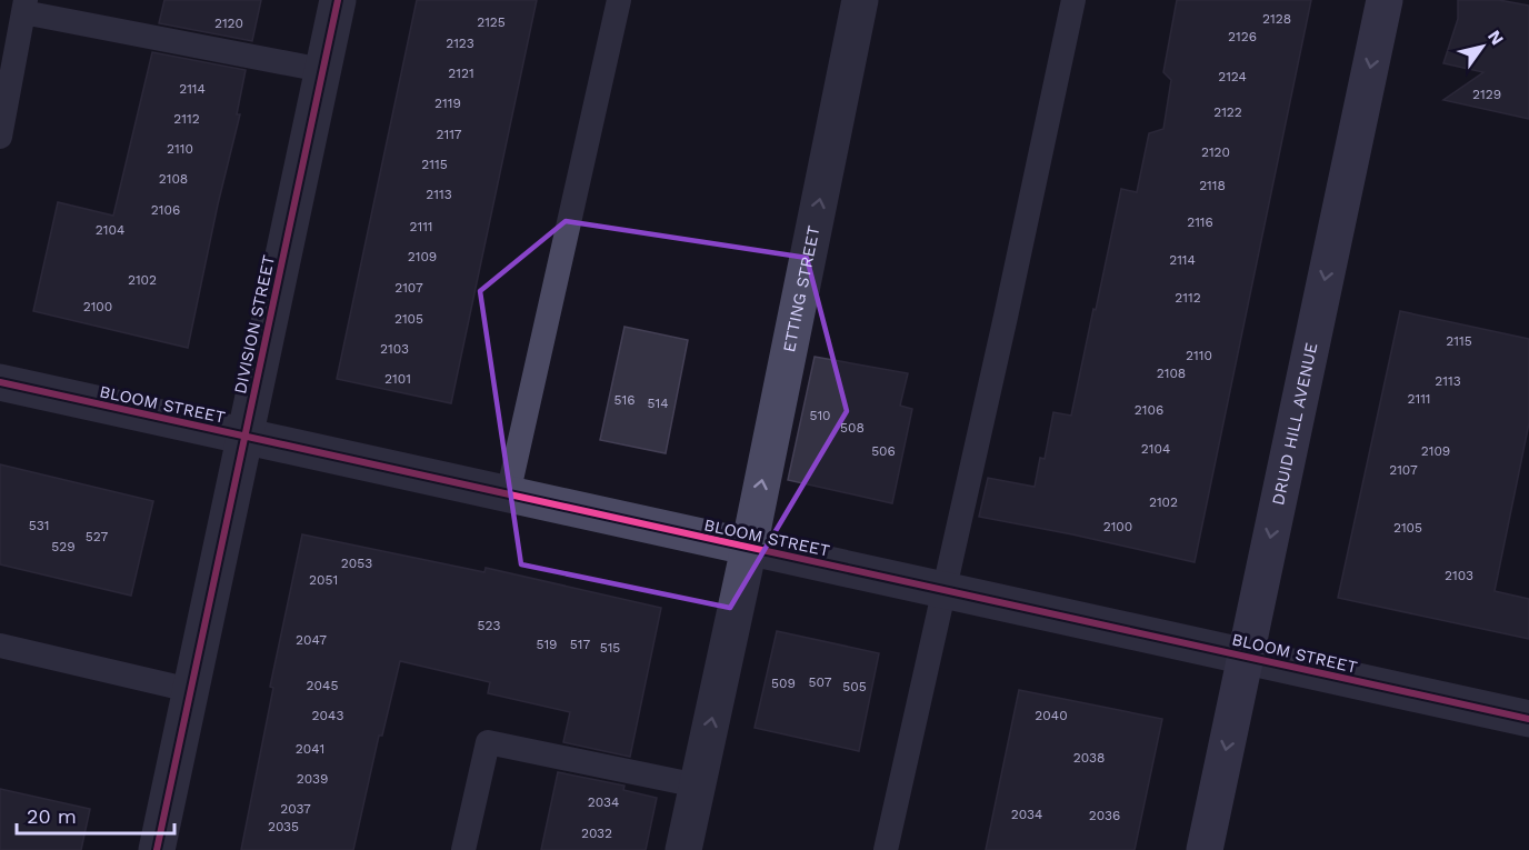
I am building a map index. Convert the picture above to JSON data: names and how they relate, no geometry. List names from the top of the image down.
{
  "streets": {
    "main road": ["DRUID HILL AVENUE"],
    "street": ["ETTING STREET", "DIVISION STREET", "BLOOM STREET"]
  },
  "crossings": [
    ["ETTING STREET", "BLOOM STREET"],
    ["DIVISION STREET", "BLOOM STREET"],
    ["BLOOM STREET", "DRUID HILL AVENUE"]
  ],
  "one_way": ["ETTING STREET", "DRUID HILL AVENUE"],
  "house_numbers": [
    "2128",
    "2125",
    "2120",
    "2126",
    "2123",
    "2121",
    "2124",
    "2114",
    "2129",
    "2119",
    "2122",
    "2112",
    "2117",
    "2110",
    "2120",
    "2115",
    "2108",
    "2118",
    "2113",
    "2106",
    "2116",
    "2111",
    "2104",
    "2109",
    "2114",
    "2102",
    "2107",
    "2112",
    "2100",
    "2105",
    "2115",
    "2103",
    "2110",
    "2108",
    "2101",
    "2113",
    "2111",
    "516",
    "514",
    "2106",
    "510",
    "508",
    "2104",
    "506",
    "2109",
    "2107",
    "2102",
    "531",
    "2100",
    "2105",
    "527",
    "529",
    "2053",
    "2103",
    "2051",
    "523",
    "2047",
    "519",
    "517",
    "515",
    "507",
    "509",
    "2045",
    "505",
    "2043",
    "2040",
    "2041",
    "2038",
    "2039",
    "2034",
    "2037",
    "2034",
    "2036",
    "2035",
    "2032"
  ],
  "scale_bar": "20 m",
  "north": "top right"
}
